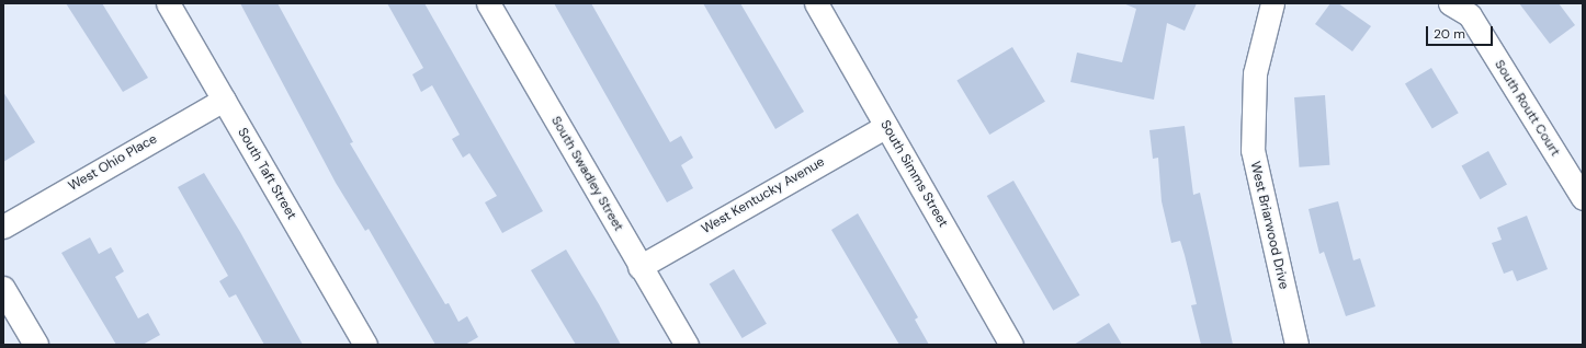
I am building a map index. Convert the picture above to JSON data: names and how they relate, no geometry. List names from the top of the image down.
{
  "streets": {
    "street": [
      "South Routt Court",
      "West Ohio Place",
      "South Taft Street",
      "South Swadley Street",
      "South Simms Street",
      "West Kentucky Avenue",
      "West Briarwood Drive"
    ]
  },
  "crossings": [
    ["West Ohio Place", "South Taft Street"],
    ["South Swadley Street", "West Kentucky Avenue"],
    ["South Simms Street", "West Kentucky Avenue"]
  ],
  "scale_bar": "20 m"
}
